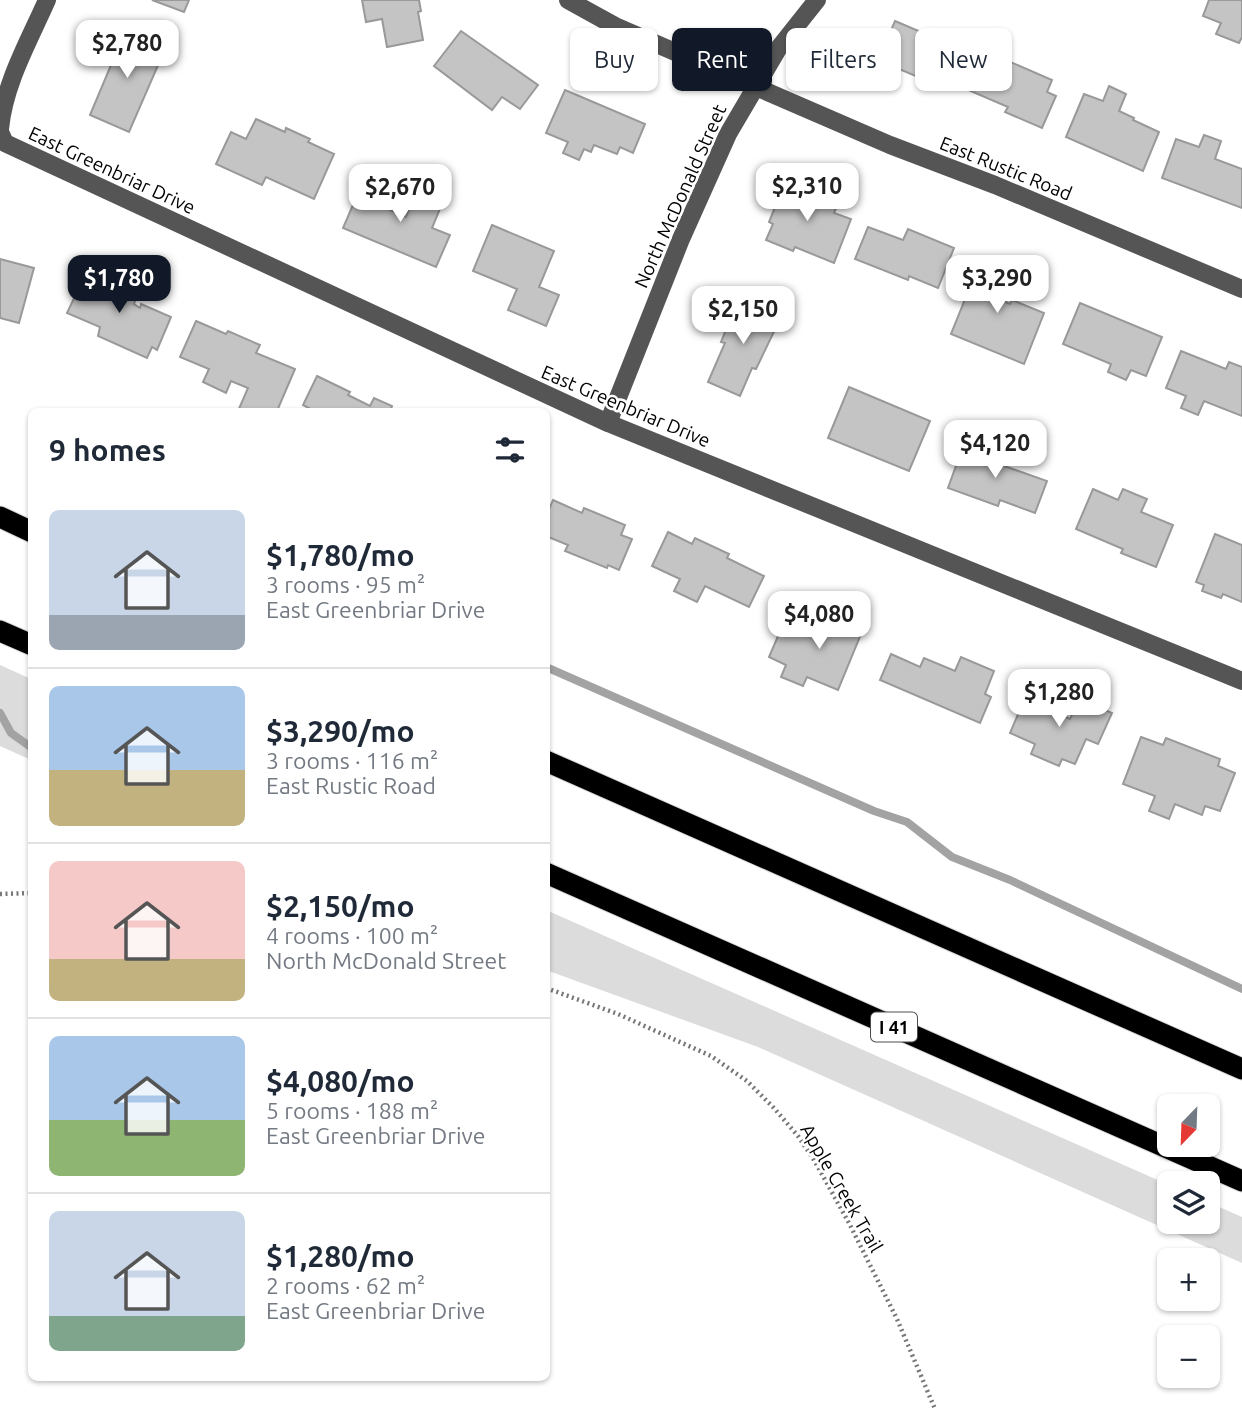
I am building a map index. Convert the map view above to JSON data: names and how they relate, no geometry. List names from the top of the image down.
{
  "streets": {
    "highway": ["I 41"],
    "street": ["East Rustic Road", "East Greenbriar Drive", "North McDonald Street"],
    "path": ["Apple Creek Trail"]
  },
  "crossings": [
    ["East Greenbriar Drive", "North McDonald Street"]
  ],
  "north": "bottom left",
  "page": {
    "price": [
      "$2,780",
      "$2,310",
      "$2,670",
      "$1,780",
      "$3,290",
      "$2,150",
      "$4,120",
      "$4,080",
      "$1,280"
    ],
    "chip": [
      "Buy",
      "Rent",
      "Filters",
      "New"
    ],
    "heading": "9 homes",
    "list": [
      {
        "name": "$1,780/mo",
        "note": "3 rooms · 95 m² · East Greenbriar Drive"
      },
      {
        "name": "$3,290/mo",
        "note": "3 rooms · 116 m² · East Rustic Road"
      },
      {
        "name": "$2,150/mo",
        "note": "4 rooms · 100 m² · North McDonald Street"
      },
      {
        "name": "$4,080/mo",
        "note": "5 rooms · 188 m² · East Greenbriar Drive"
      },
      {
        "name": "$1,280/mo",
        "note": "2 rooms · 62 m² · East Greenbriar Drive"
      }
    ],
    "map_buttons": ["+", "−"]
  }
}
